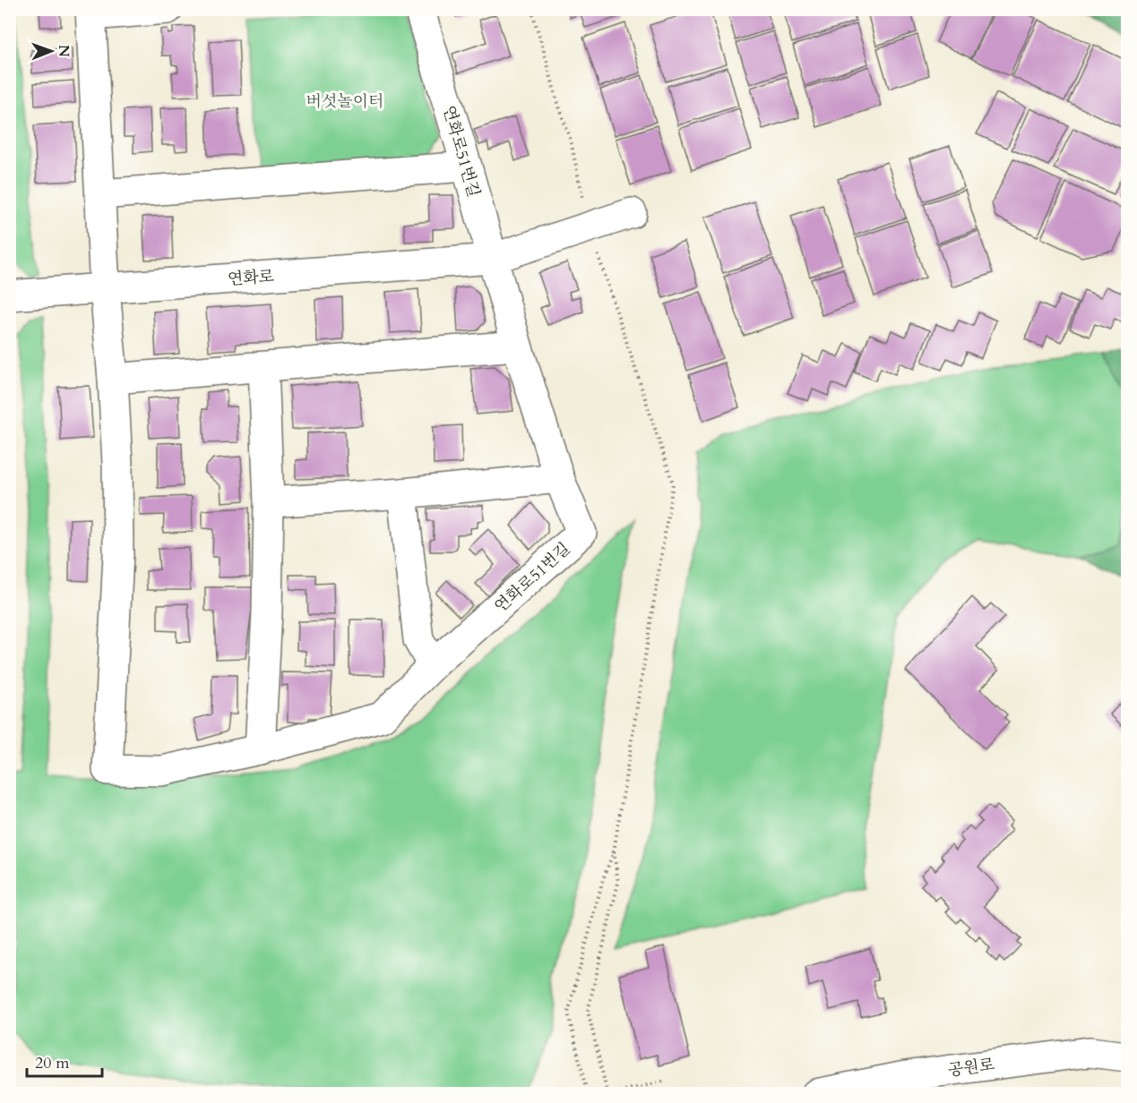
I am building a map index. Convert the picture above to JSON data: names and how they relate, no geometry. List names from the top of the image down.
{
  "streets": {
    "street": ["연화로51번길", "연화로", "공원로"]
  },
  "crossings": [
    ["연화로51번길", "연화로"]
  ],
  "parks": ["버섯놀이터"],
  "scale_bar": "20 m",
  "north": "right"
}
